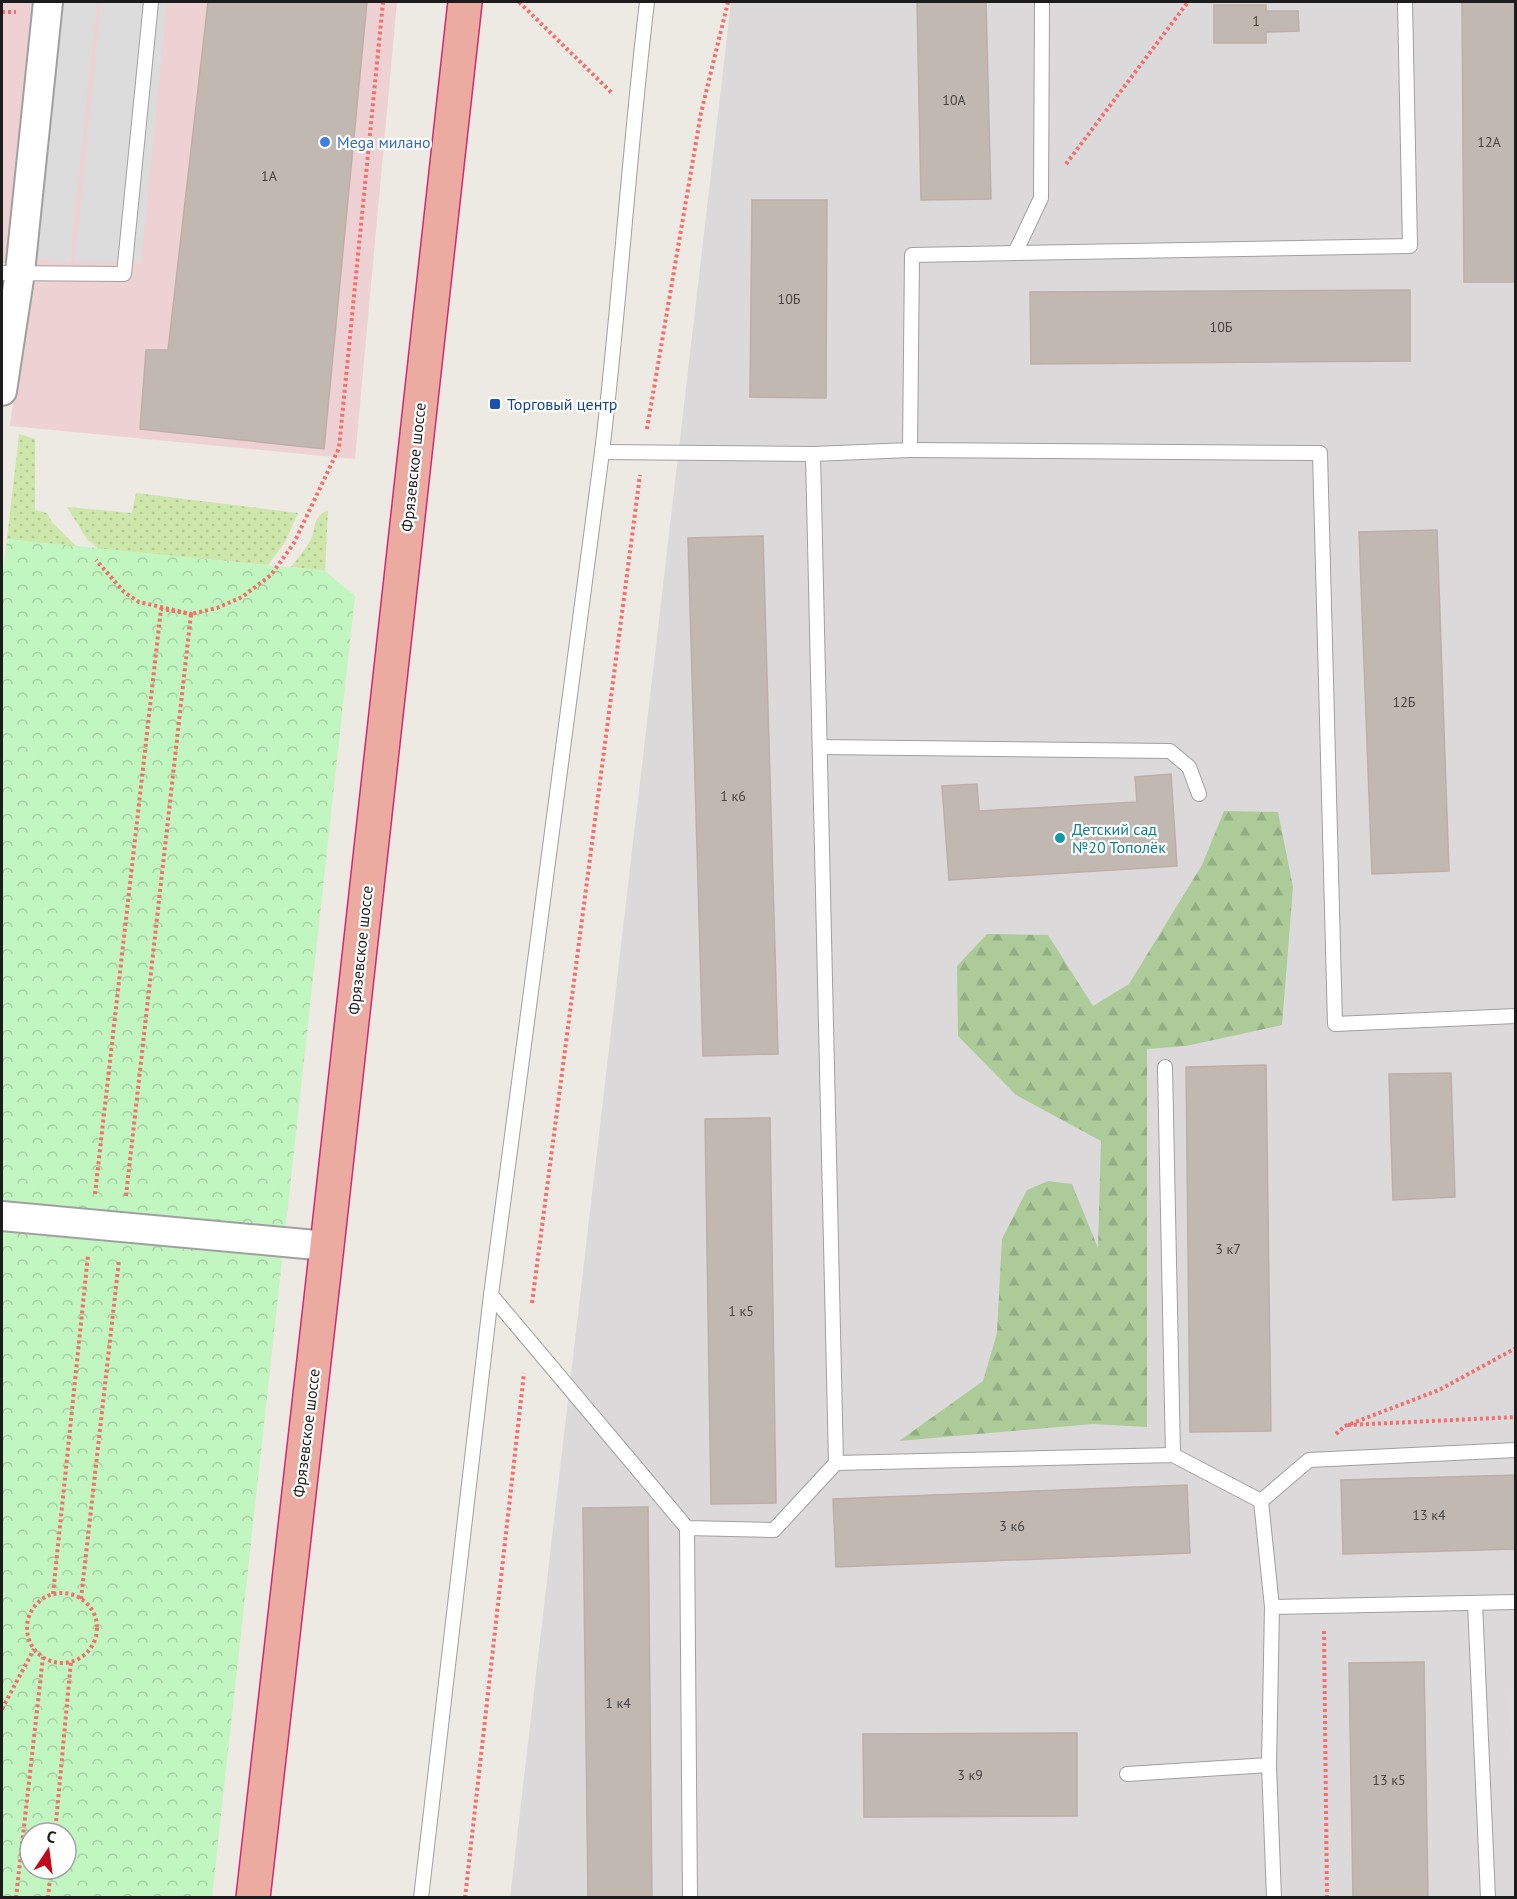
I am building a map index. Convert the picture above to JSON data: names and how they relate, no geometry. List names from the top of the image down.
{
  "streets": {
    "highway": ["Фрязевское шоссе"]
  },
  "places": {
    "other": ["Mega милано", "Детский сад №20 Тополёк"],
    "transit": ["Торговый центр"]
  },
  "house_numbers": [
    "1",
    "10А",
    "12А",
    "1А",
    "10Б",
    "10Б",
    "12Б",
    "1 к6",
    "3 к7",
    "1 к5",
    "13 к4",
    "3 к6",
    "1 к4",
    "3 к9",
    "13 к5"
  ],
  "north": "top"
}
